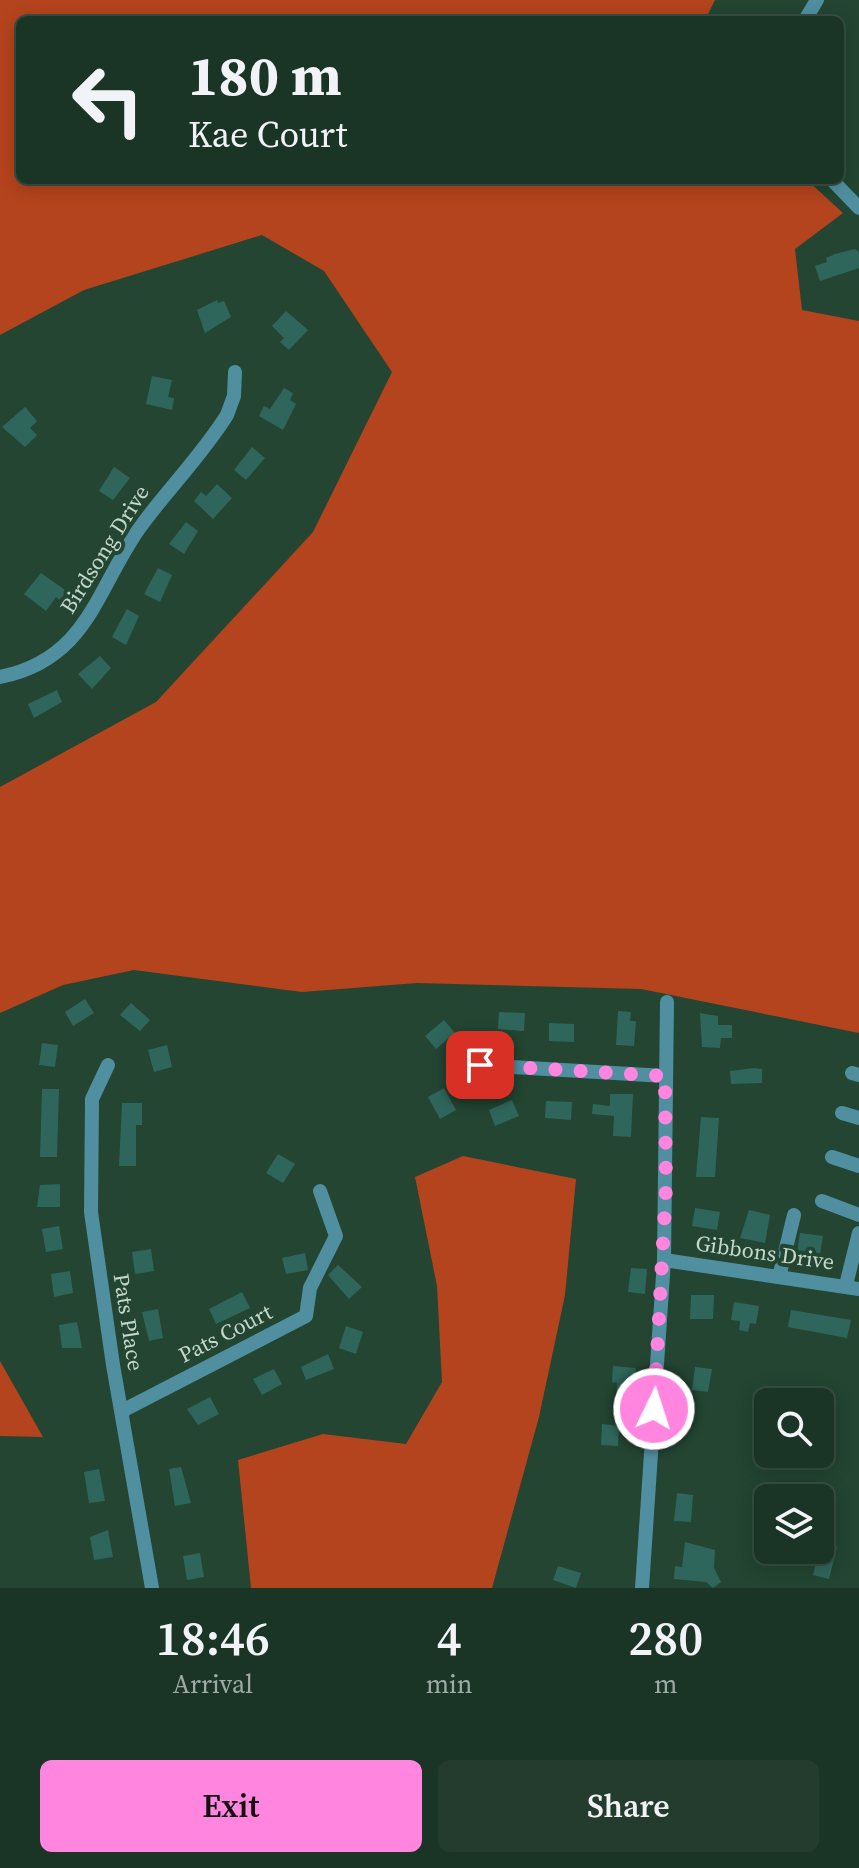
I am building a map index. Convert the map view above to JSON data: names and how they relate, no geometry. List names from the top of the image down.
{
  "streets": {
    "street": [
      "Birdsong Drive",
      "Gibbons Drive",
      "Pats Place",
      "Pats Court"
    ]
  },
  "crossings": [
    ["Pats Place", "Pats Court"]
  ],
  "page": {
    "turn": ["180 m", "Kae Court"],
    "eta": [
      "18:46",
      "Arrival",
      "4",
      "min",
      "280",
      "m"
    ],
    "buttons": ["Exit", "Share"]
  }
}
